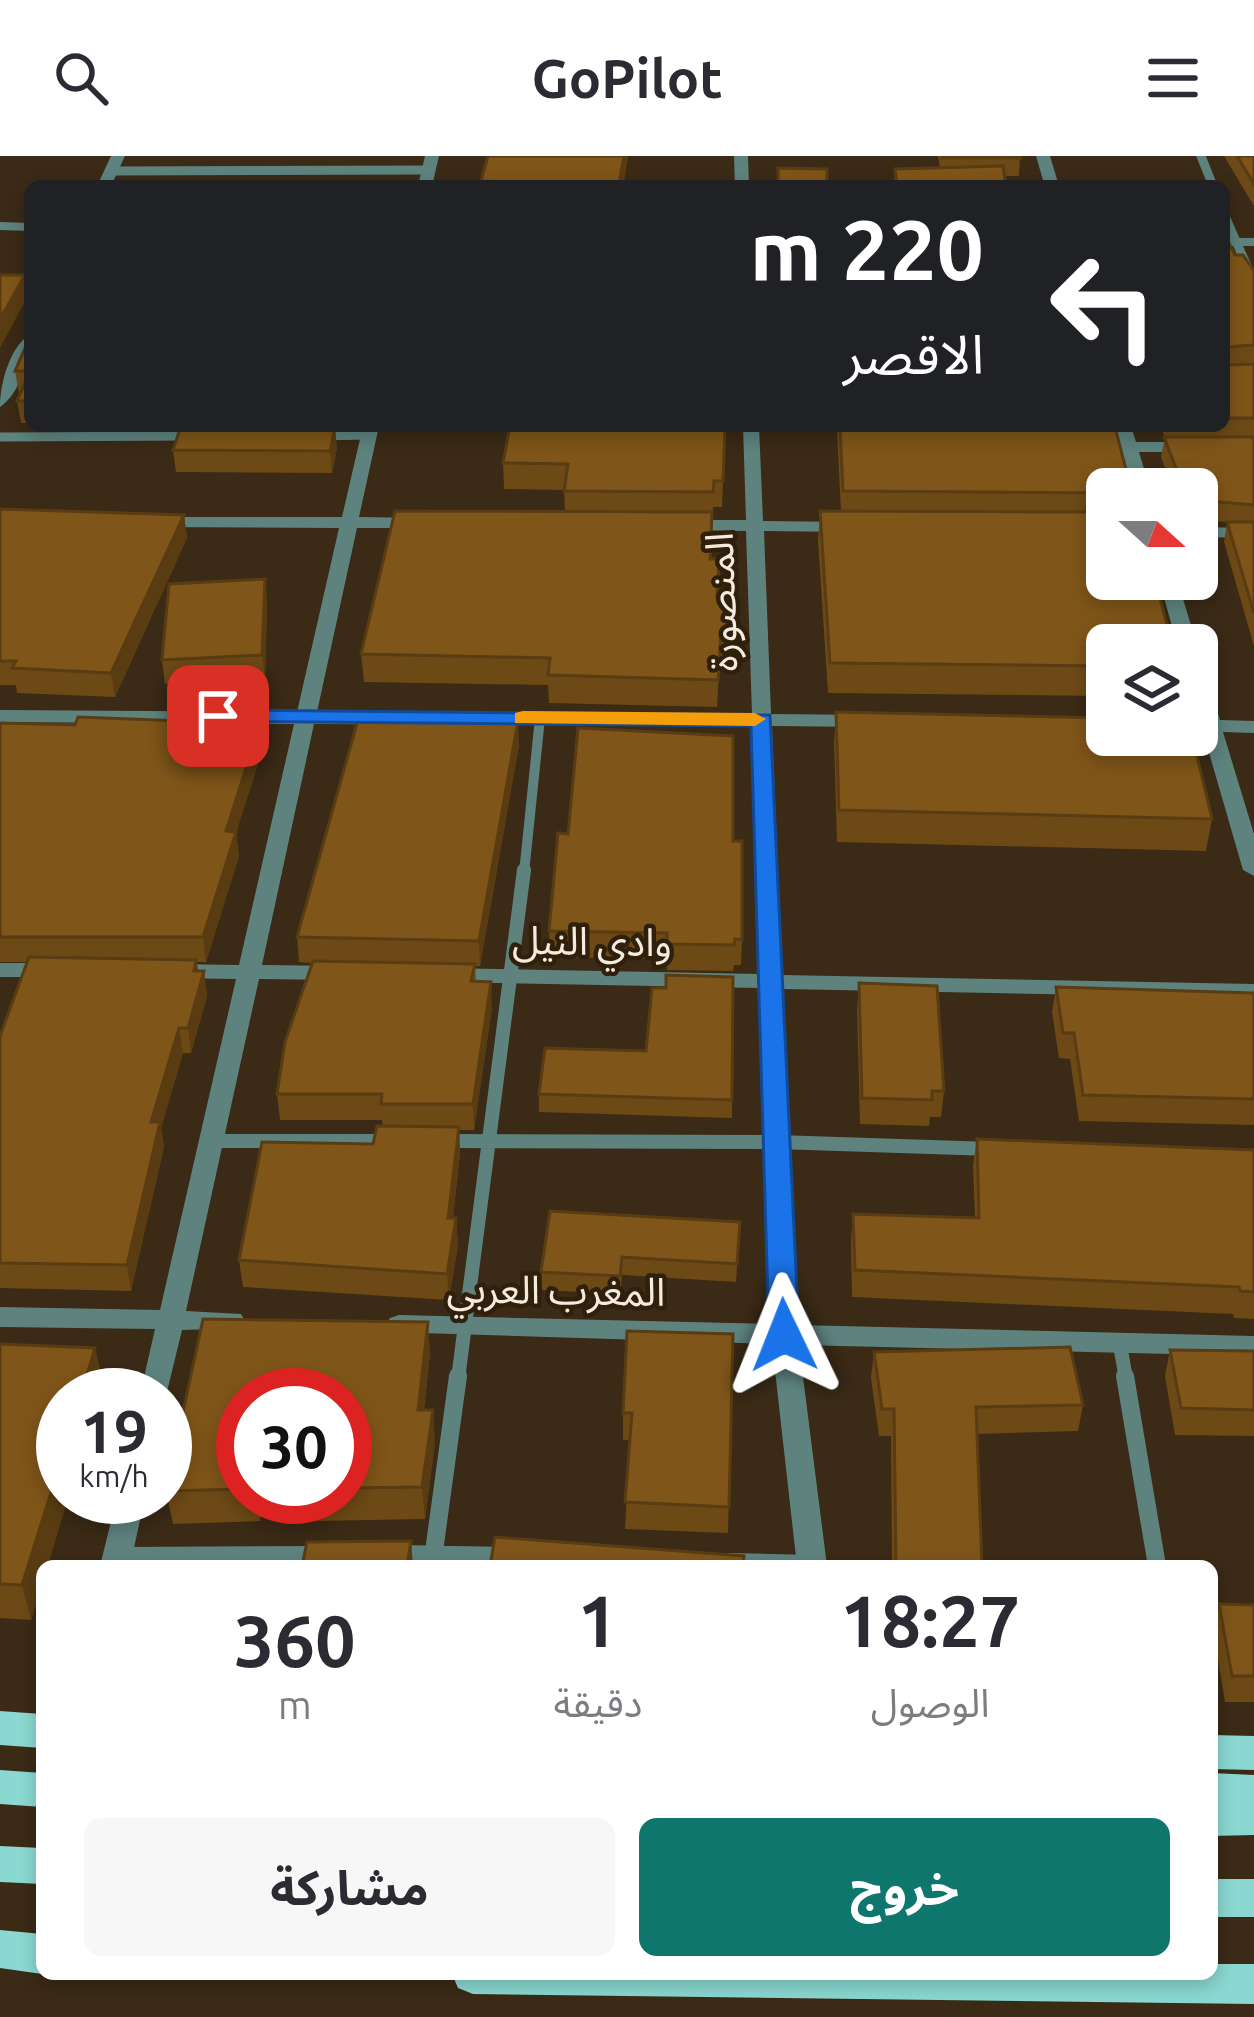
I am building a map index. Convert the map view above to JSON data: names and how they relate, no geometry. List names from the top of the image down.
{
  "streets": {
    "street": ["المنصورة", "وادي النيل", "المغرب العربي"]
  },
  "crossings": [
    ["المنصورة", "وادي النيل"],
    ["المنصورة", "المغرب العربي"]
  ],
  "north": "right",
  "page": {
    "header": "GoPilot",
    "turn": ["220 m", "الاقصر"],
    "speed": "19 km/h",
    "limit": "30",
    "eta": [
      "18:27",
      "الوصول",
      "1",
      "دقيقة",
      "360",
      "m"
    ],
    "buttons": ["خروج", "مشاركة"]
  }
}
